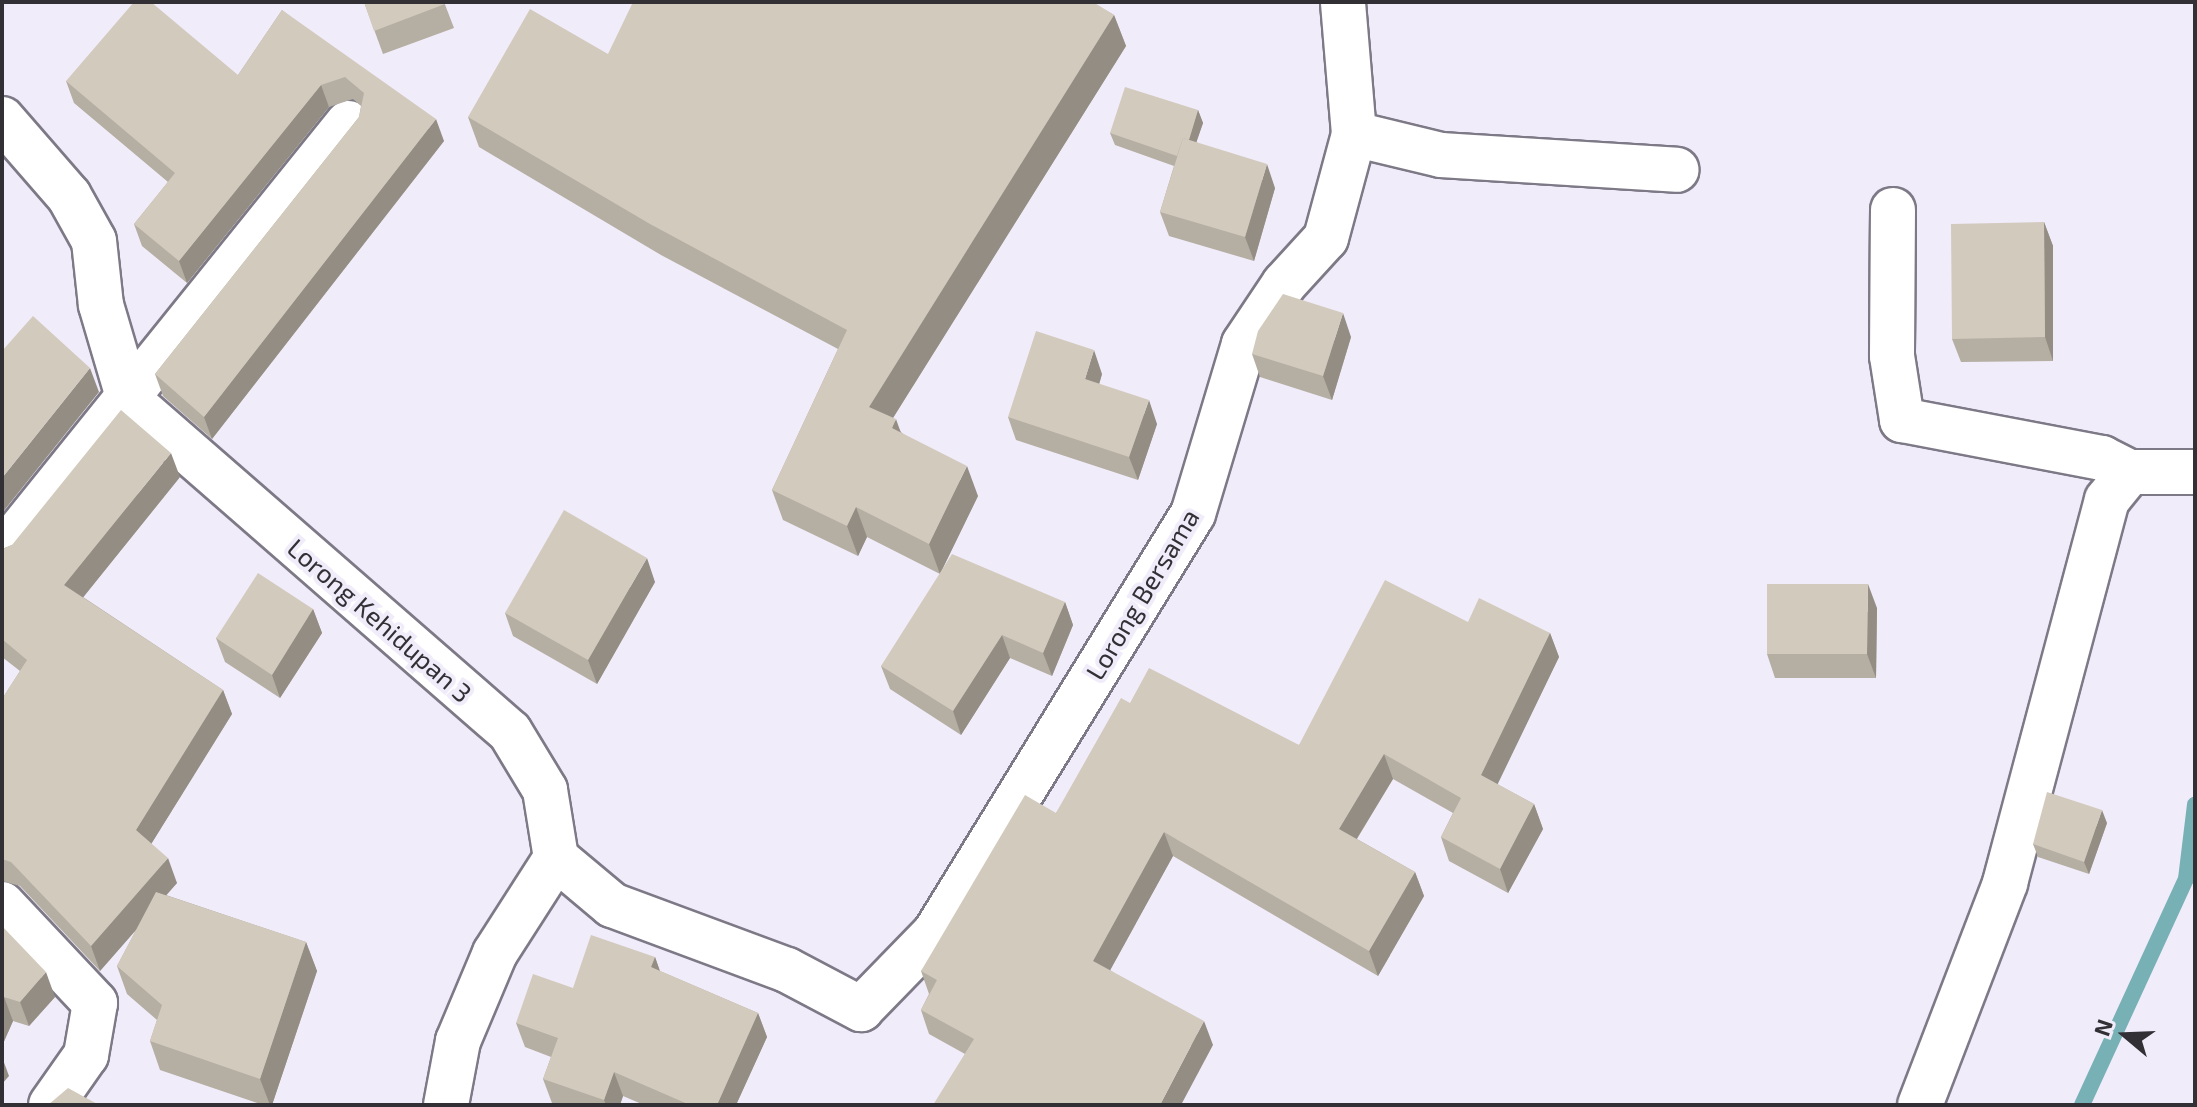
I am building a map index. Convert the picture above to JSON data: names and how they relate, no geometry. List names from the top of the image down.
{
  "streets": {
    "street": ["Lorong Bersama", "Lorong Kehidupan 3"]
  },
  "crossings": [
    ["Lorong Bersama", "Lorong Kehidupan 3"]
  ],
  "north": "left"
}
